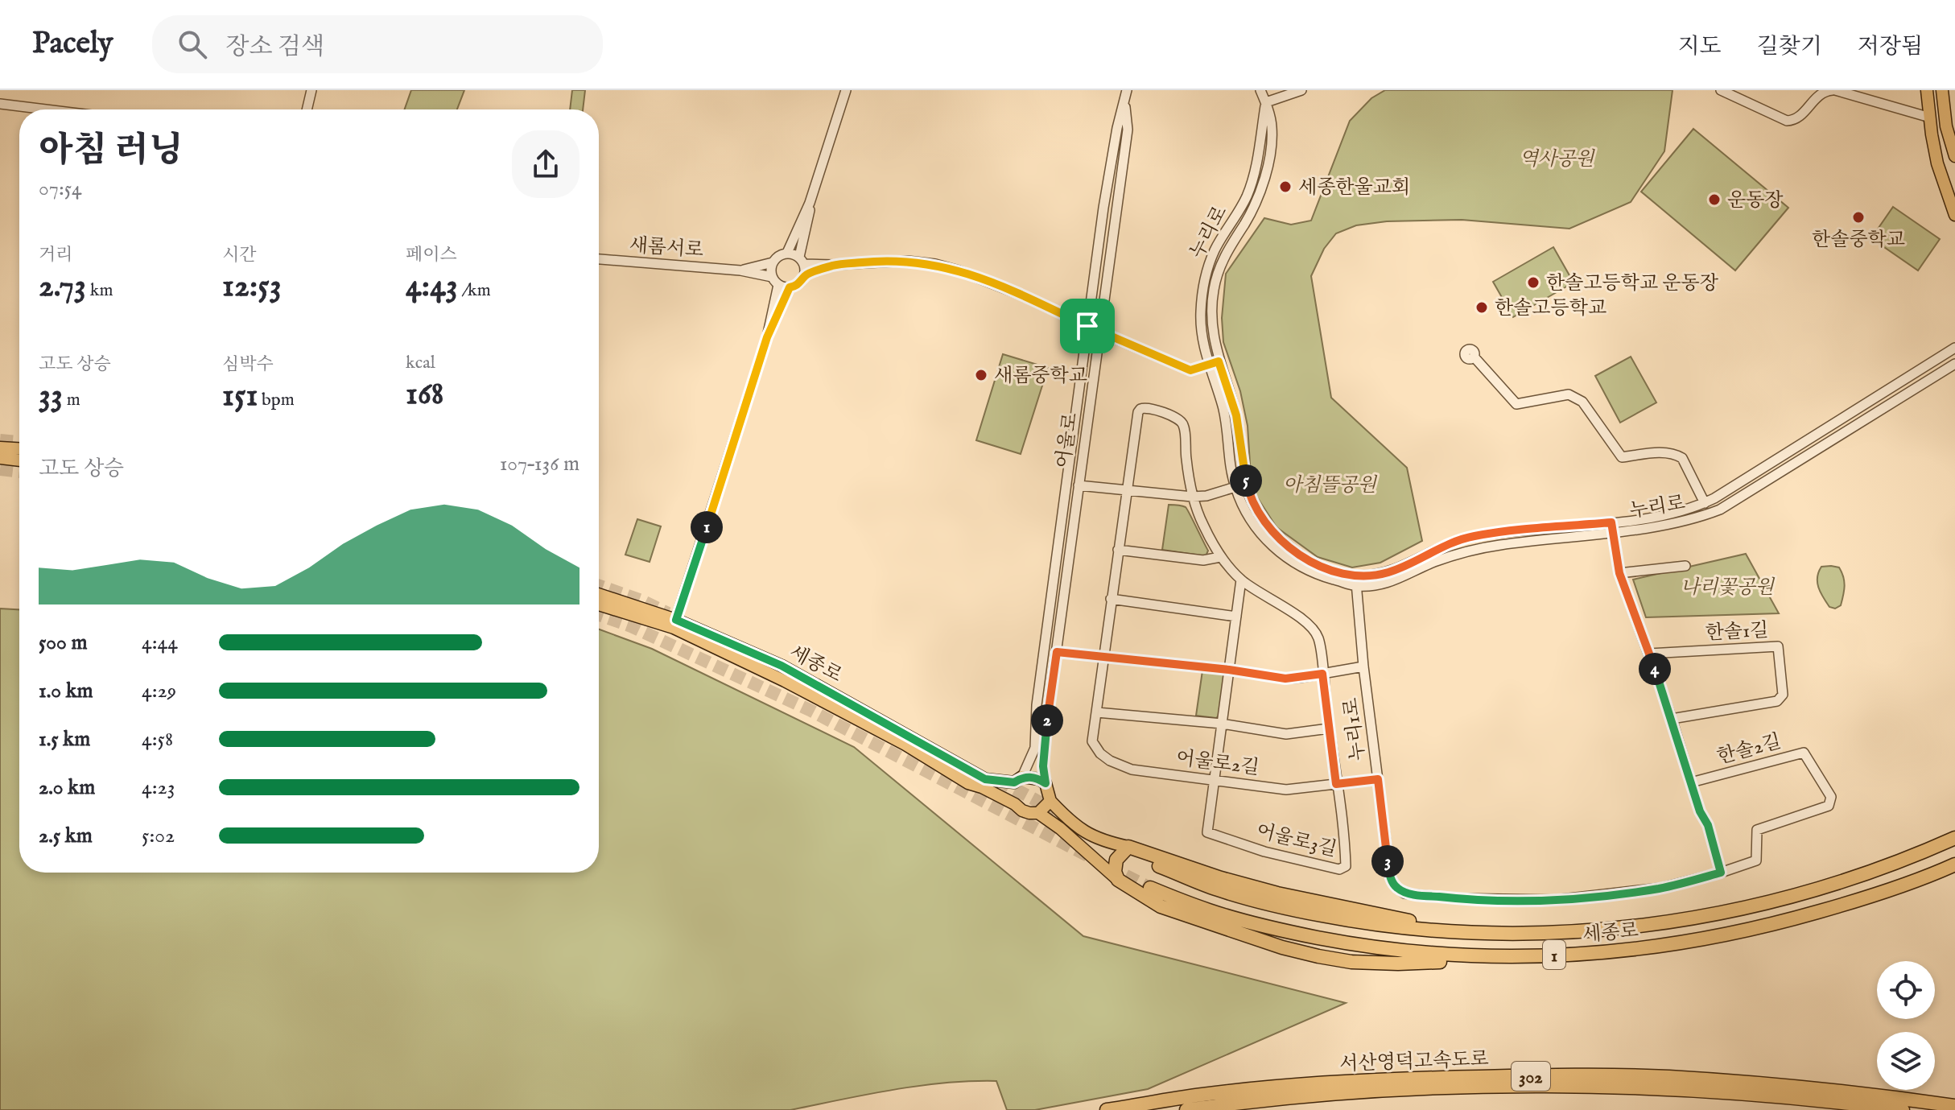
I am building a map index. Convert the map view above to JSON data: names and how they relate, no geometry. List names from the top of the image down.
{
  "streets": {
    "highway": [
      "세종로",
      "1",
      "서산영덕고속도로",
      "302"
    ],
    "street": [
      "누리로",
      "새롬서로",
      "어울로",
      "한솔1길",
      "누리1로",
      "한솔2길",
      "어울로2길",
      "어울로3길"
    ]
  },
  "crossings": [
    ["누리로", "누리1로"],
    ["어울로", "세종로"],
    ["누리1로", "한솔2길"],
    ["누리1로", "어울로2길"],
    ["어울로2길", "어울로3길"]
  ],
  "parks": ["역사공원", "아침뜰공원", "나리꽃공원"],
  "places": [
    "세종한울교회",
    "운동장",
    "한솔중학교",
    "한솔고등학교 운동장",
    "한솔고등학교",
    "새롬중학교"
  ],
  "page": {
    "header": "Pacely",
    "search": "장소 검색",
    "nav": ["지도", "길찾기", "저장됨"],
    "heading": ["아침 러닝", "07:54"],
    "stats": [
      ["거리", "2.73 km"],
      ["시간", "12:53"],
      ["페이스", "4:43 /km"],
      ["고도 상승", "33 m"],
      ["심박수", "151 bpm"],
      ["kcal", "168"]
    ],
    "chart": ["고도 상승", "107–136 m"],
    "pins": [
      "5",
      "1",
      "4",
      "2",
      "3"
    ],
    "list": [
      {
        "name": "500 m",
        "note": "4:44"
      },
      {
        "name": "1.0 km",
        "note": "4:29"
      },
      {
        "name": "1.5 km",
        "note": "4:58"
      },
      {
        "name": "2.0 km",
        "note": "4:23"
      },
      {
        "name": "2.5 km",
        "note": "5:02"
      }
    ]
  }
}
